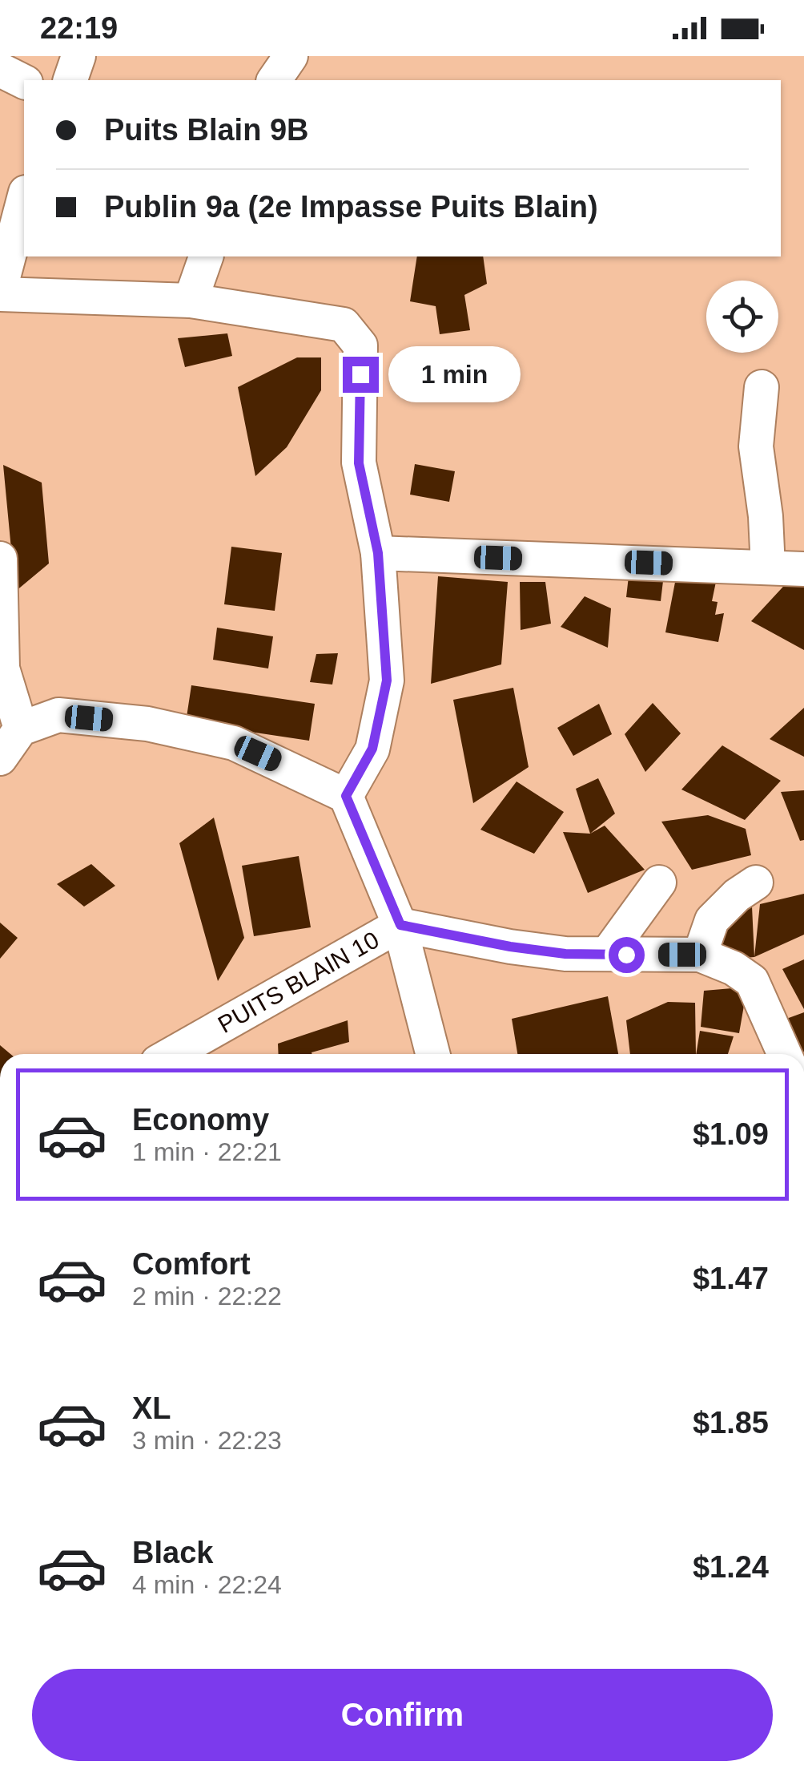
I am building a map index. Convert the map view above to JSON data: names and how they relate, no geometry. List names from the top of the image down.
{
  "streets": {
    "street": ["PUITS BLAIN 10"]
  },
  "page": {
    "status": "22:19",
    "banner": ["Puits Blain 9B", "Publin 9a (2e Impasse Puits Blain)"],
    "bubble": "1 min",
    "list": [
      {
        "name": "Economy",
        "note": "1 min · 22:21",
        "value": "$1.09"
      },
      {
        "name": "Comfort",
        "note": "2 min · 22:22",
        "value": "$1.47"
      },
      {
        "name": "XL",
        "note": "3 min · 22:23",
        "value": "$1.85"
      },
      {
        "name": "Black",
        "note": "4 min · 22:24",
        "value": "$1.24"
      }
    ],
    "buttons": "Confirm"
  }
}
